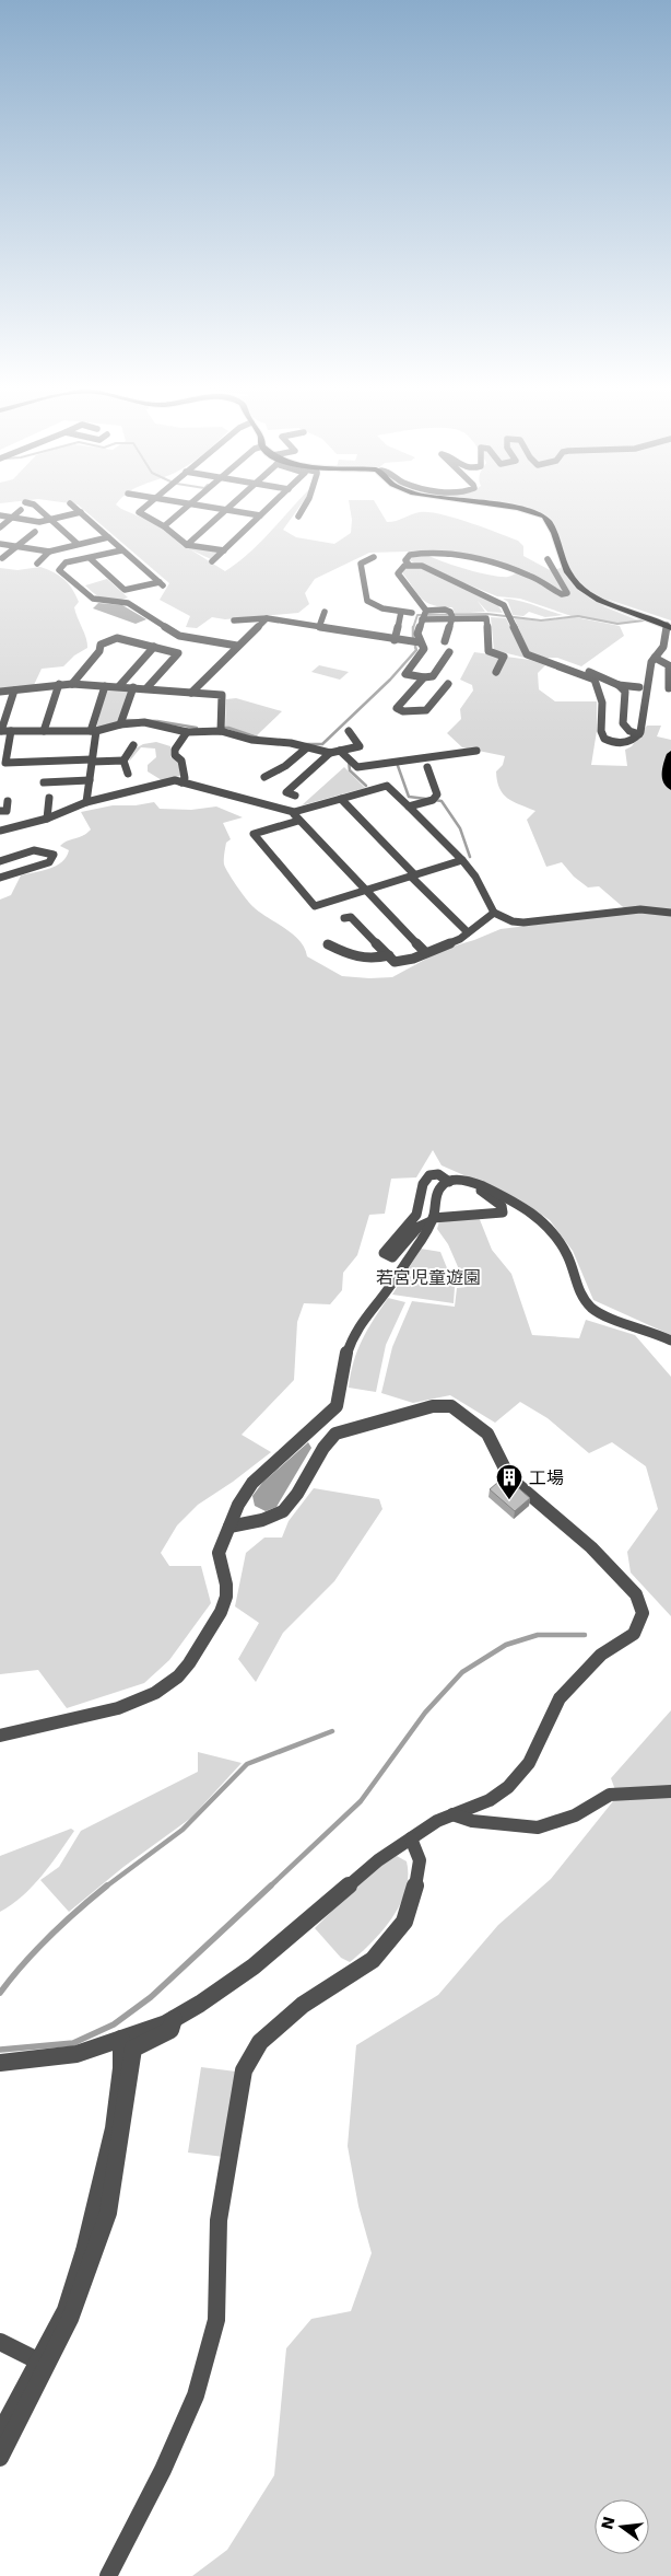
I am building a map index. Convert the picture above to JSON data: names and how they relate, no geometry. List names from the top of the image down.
{
  "parks": ["若宮児童遊園"],
  "places": {
    "building": ["工場"]
  },
  "north": "left"
}
